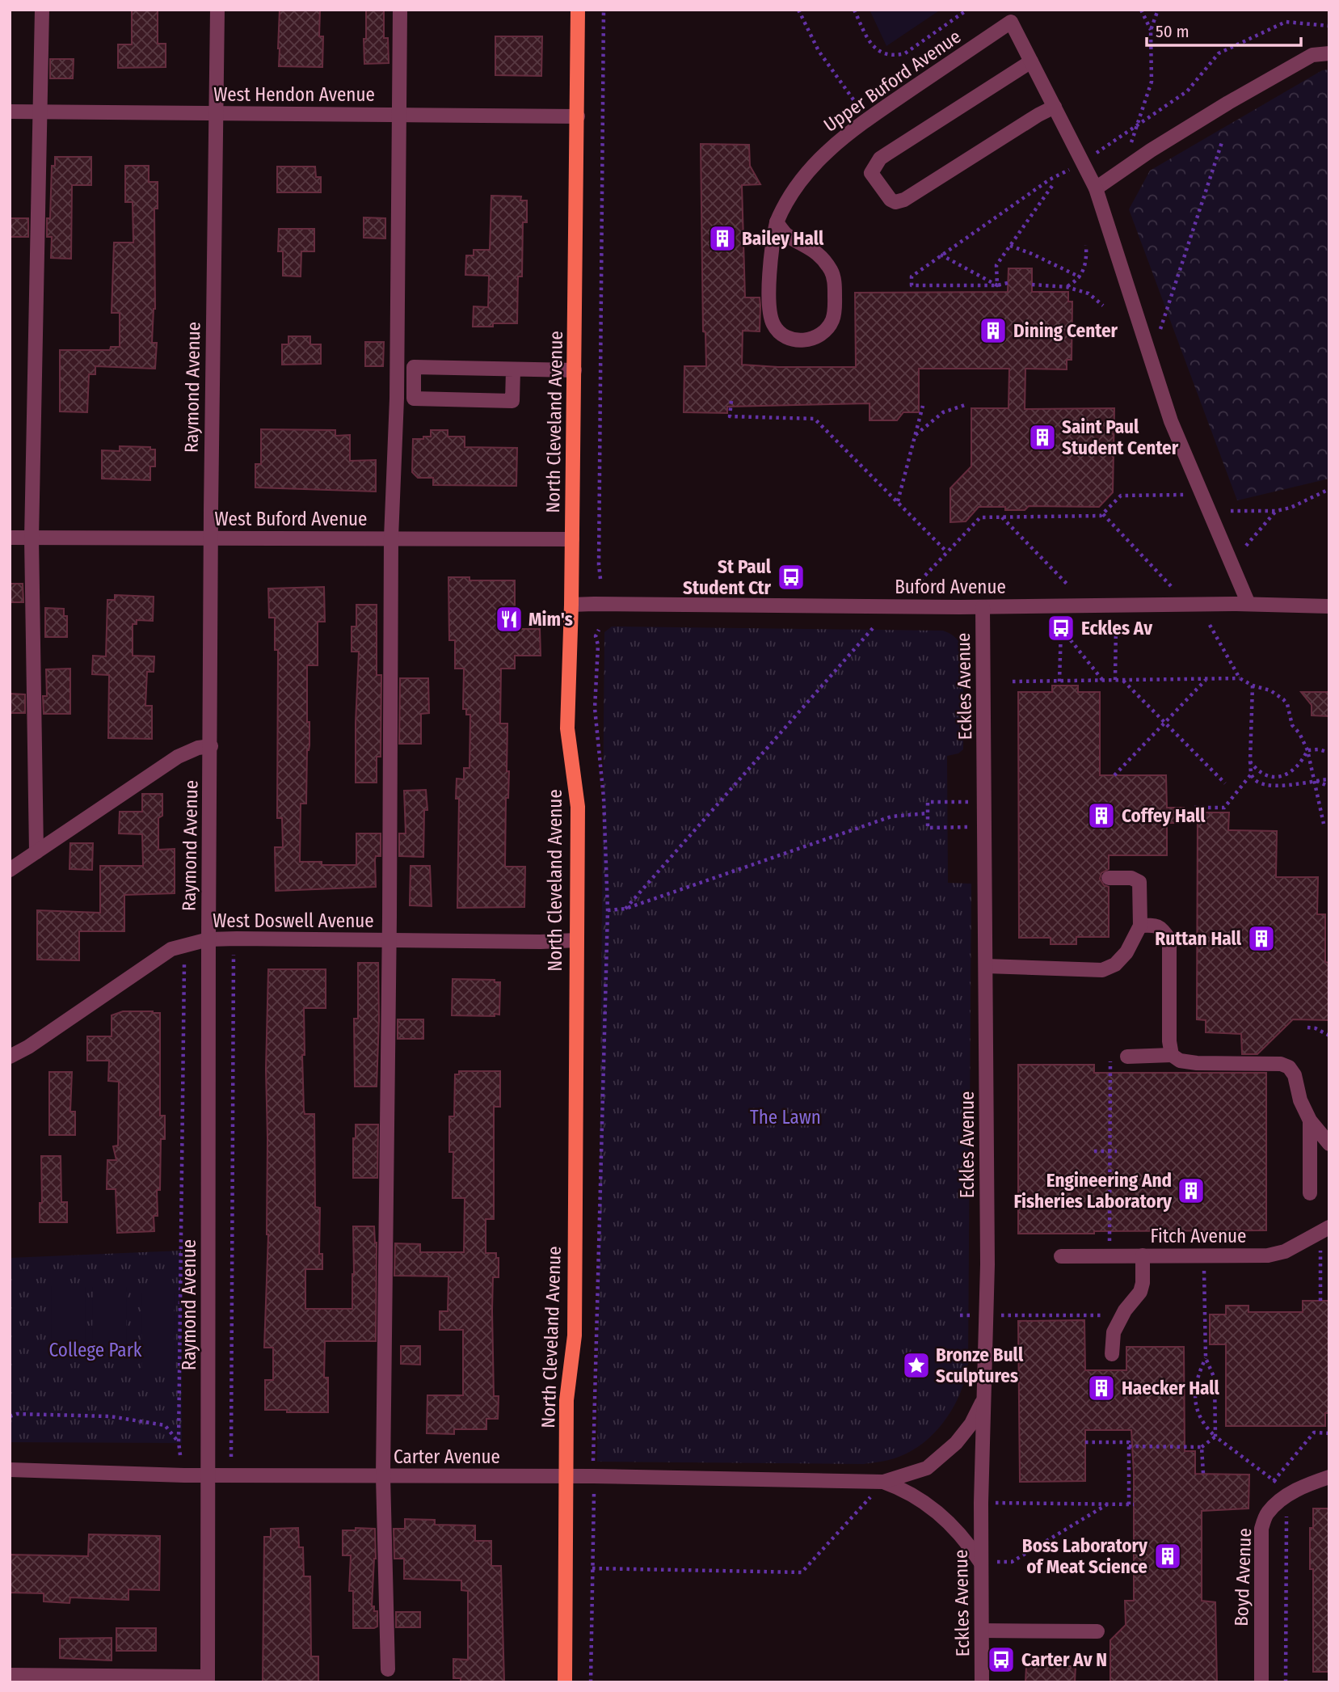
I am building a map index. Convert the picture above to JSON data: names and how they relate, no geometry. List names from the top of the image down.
{
  "streets": {
    "main road": ["North Cleveland Avenue"],
    "street": [
      "Upper Buford Avenue",
      "West Hendon Avenue",
      "Raymond Avenue",
      "West Buford Avenue",
      "Buford Avenue",
      "Eckles Avenue",
      "West Doswell Avenue",
      "Fitch Avenue",
      "Carter Avenue",
      "Boyd Avenue"
    ]
  },
  "crossings": [
    ["Upper Buford Avenue", "Buford Avenue"],
    ["West Hendon Avenue", "Raymond Avenue"],
    ["West Hendon Avenue", "North Cleveland Avenue"],
    ["Raymond Avenue", "West Buford Avenue"],
    ["Raymond Avenue", "West Doswell Avenue"],
    ["Raymond Avenue", "Carter Avenue"],
    ["North Cleveland Avenue", "West Buford Avenue"],
    ["North Cleveland Avenue", "Buford Avenue"],
    ["North Cleveland Avenue", "West Doswell Avenue"],
    ["North Cleveland Avenue", "Carter Avenue"],
    ["Buford Avenue", "Eckles Avenue"],
    ["Eckles Avenue", "Carter Avenue"]
  ],
  "parks": ["The Lawn", "College Park"],
  "places": {
    "building": [
      "Bailey Hall",
      "Dining Center",
      "Saint Paul Student Center",
      "Coffey Hall",
      "Ruttan Hall",
      "Engineering And Fisheries Laboratory",
      "Haecker Hall",
      "Boss Laboratory of Meat Science"
    ],
    "bus stop": ["St Paul Student Ctr", "Eckles Av", "Carter Av N"],
    "restaurant": ["Mim's"],
    "place": ["Bronze Bull Sculptures"]
  },
  "scale_bar": "50 m"
}
